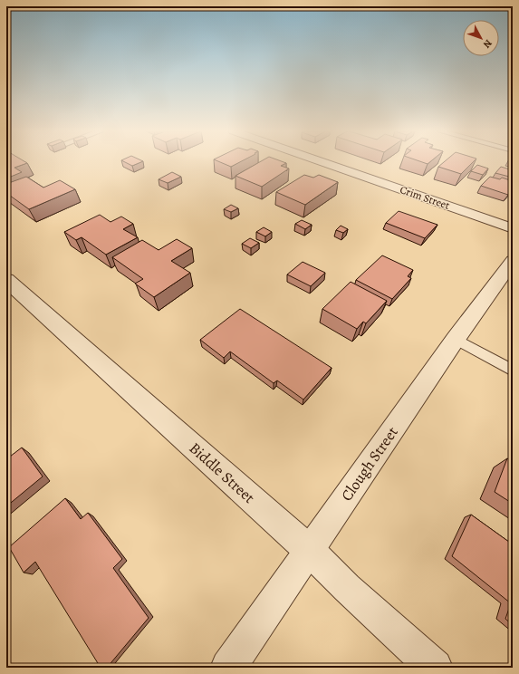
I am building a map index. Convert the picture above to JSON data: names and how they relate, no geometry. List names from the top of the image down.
{
  "streets": {
    "street": ["Crim Street", "Clough Street", "Biddle Street"]
  },
  "crossings": [
    ["Clough Street", "Biddle Street"]
  ],
  "north": "bottom right"
}
